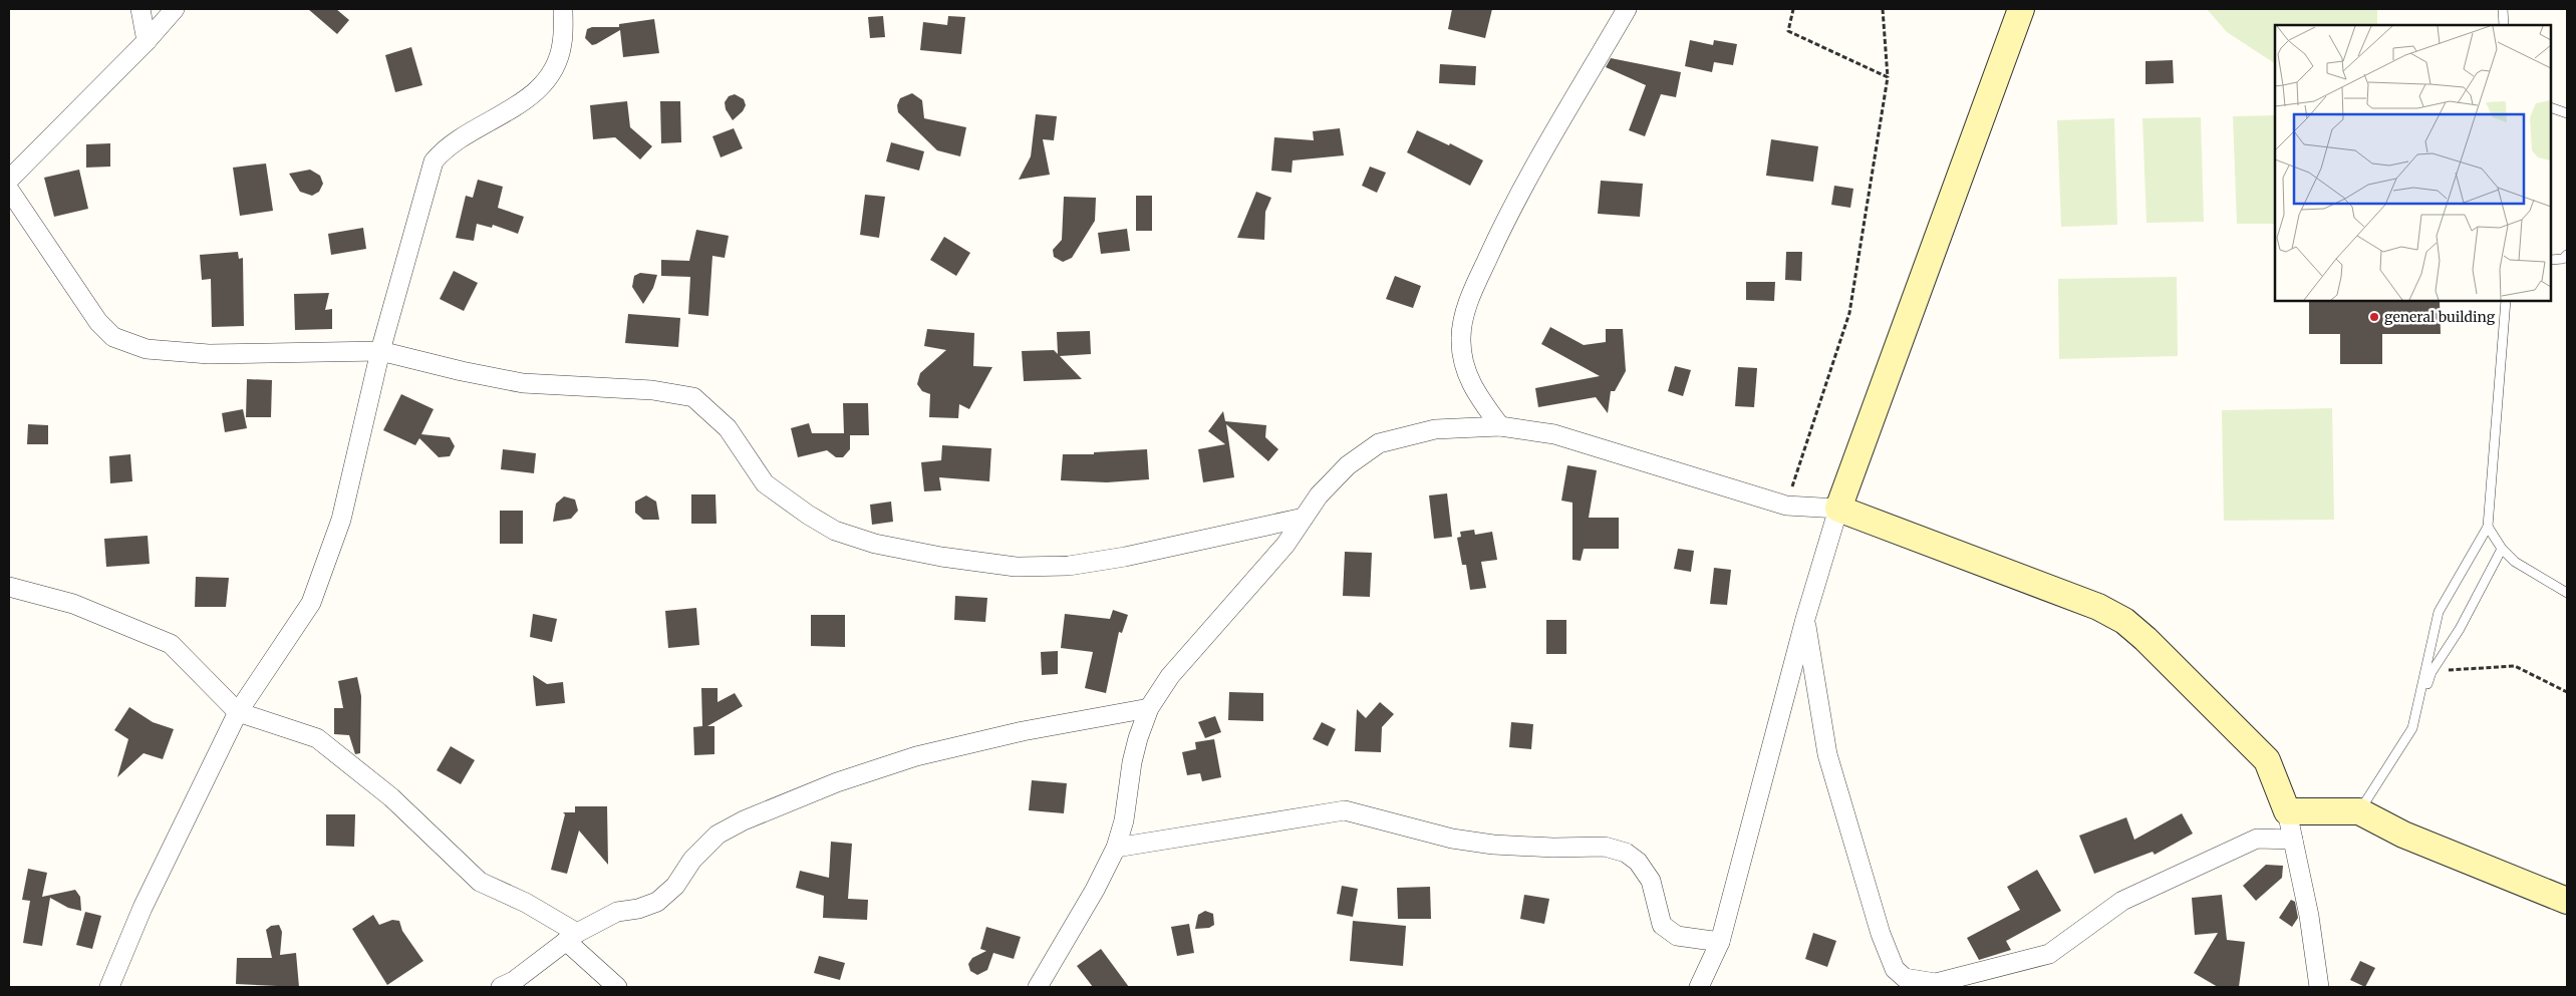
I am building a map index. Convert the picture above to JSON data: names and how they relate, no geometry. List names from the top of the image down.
{
  "places": ["general building"]
}
